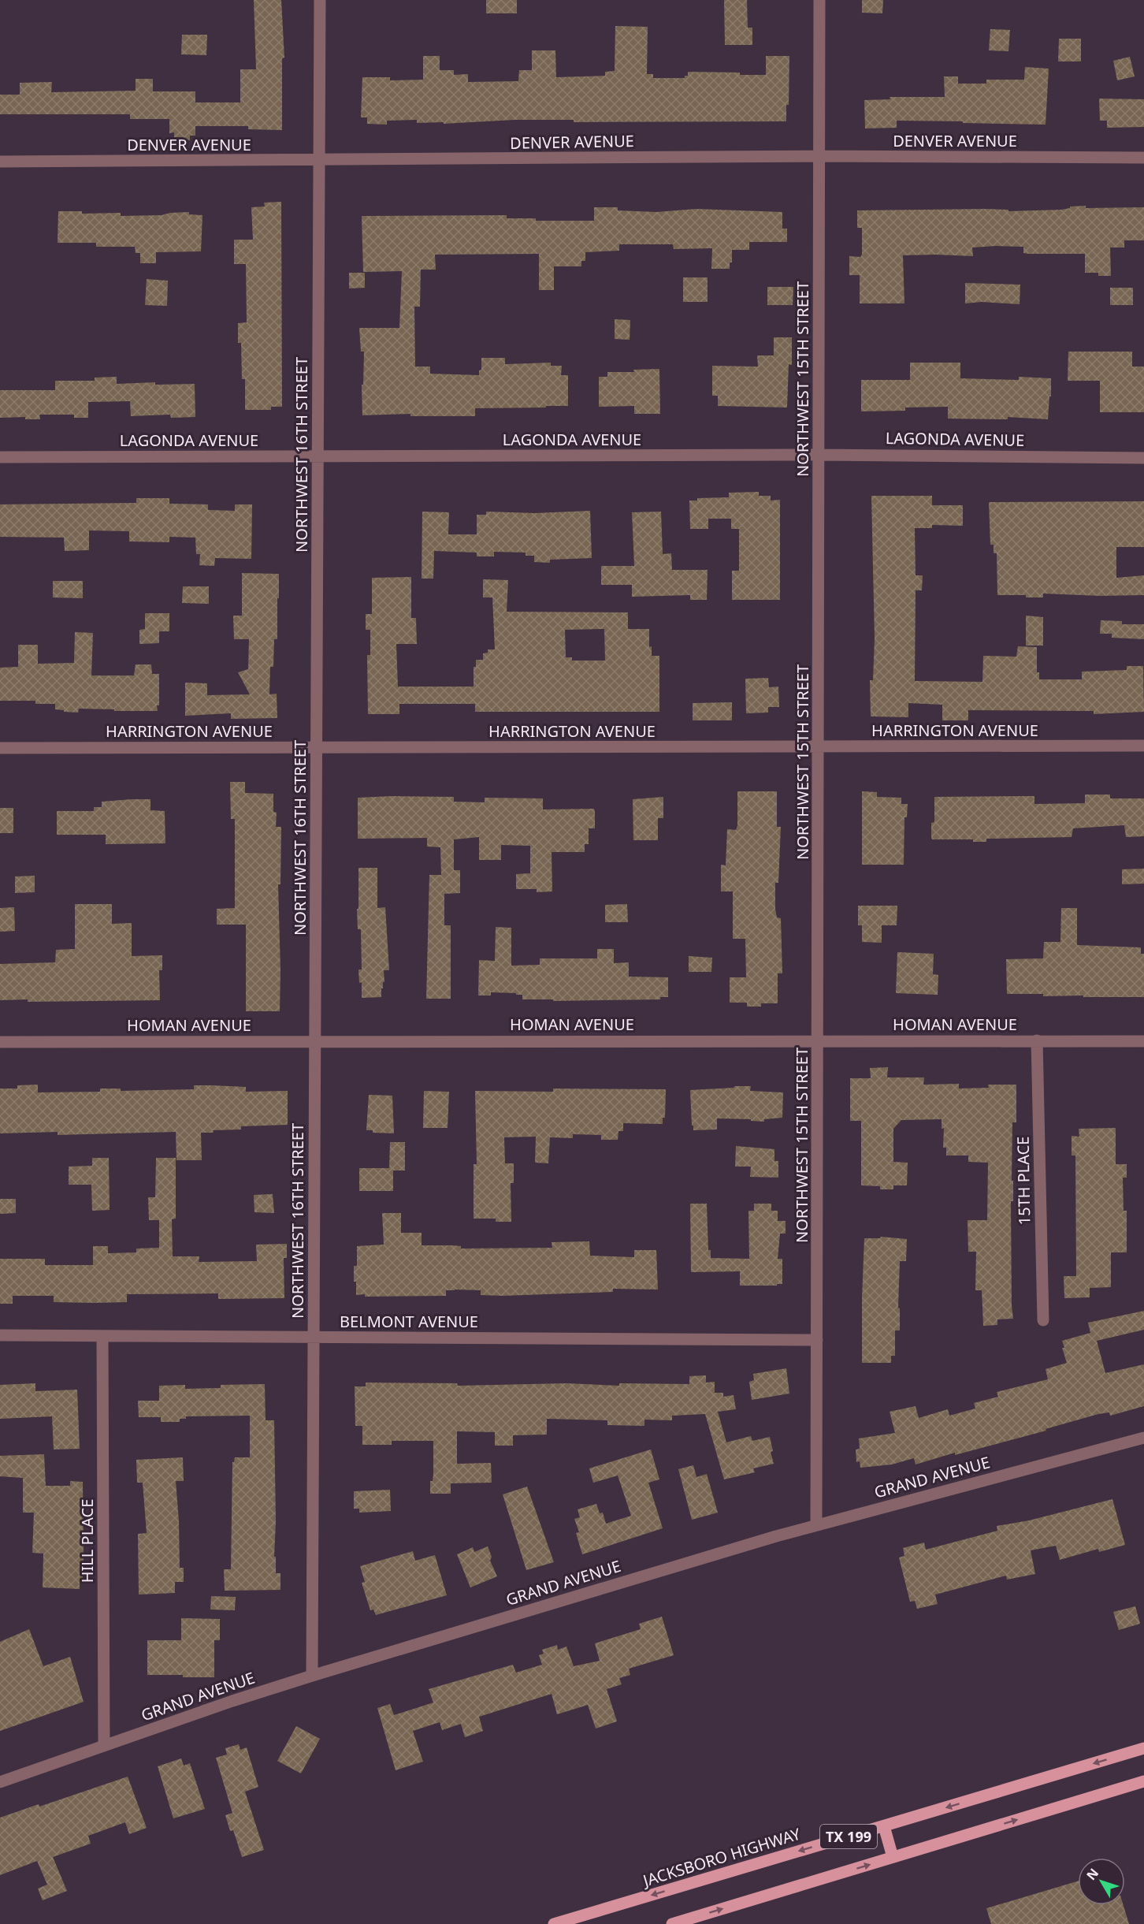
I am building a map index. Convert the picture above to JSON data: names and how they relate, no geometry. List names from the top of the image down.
{
  "streets": {
    "main road": ["TX 199", "JACKSBORO HIGHWAY"],
    "street": [
      "DENVER AVENUE",
      "NORTHWEST 15TH STREET",
      "LAGONDA AVENUE",
      "NORTHWEST 16TH STREET",
      "HARRINGTON AVENUE",
      "HOMAN AVENUE",
      "15TH PLACE",
      "BELMONT AVENUE",
      "GRAND AVENUE",
      "HILL PLACE"
    ]
  },
  "crossings": [
    ["DENVER AVENUE", "NORTHWEST 15TH STREET"],
    ["DENVER AVENUE", "NORTHWEST 16TH STREET"],
    ["NORTHWEST 15TH STREET", "LAGONDA AVENUE"],
    ["NORTHWEST 15TH STREET", "HARRINGTON AVENUE"],
    ["NORTHWEST 15TH STREET", "HOMAN AVENUE"],
    ["NORTHWEST 15TH STREET", "BELMONT AVENUE"],
    ["NORTHWEST 15TH STREET", "GRAND AVENUE"],
    ["LAGONDA AVENUE", "NORTHWEST 16TH STREET"],
    ["NORTHWEST 16TH STREET", "HARRINGTON AVENUE"],
    ["NORTHWEST 16TH STREET", "HOMAN AVENUE"],
    ["NORTHWEST 16TH STREET", "BELMONT AVENUE"],
    ["NORTHWEST 16TH STREET", "GRAND AVENUE"],
    ["HOMAN AVENUE", "15TH PLACE"],
    ["BELMONT AVENUE", "HILL PLACE"],
    ["GRAND AVENUE", "HILL PLACE"]
  ],
  "north": "top left"
}
